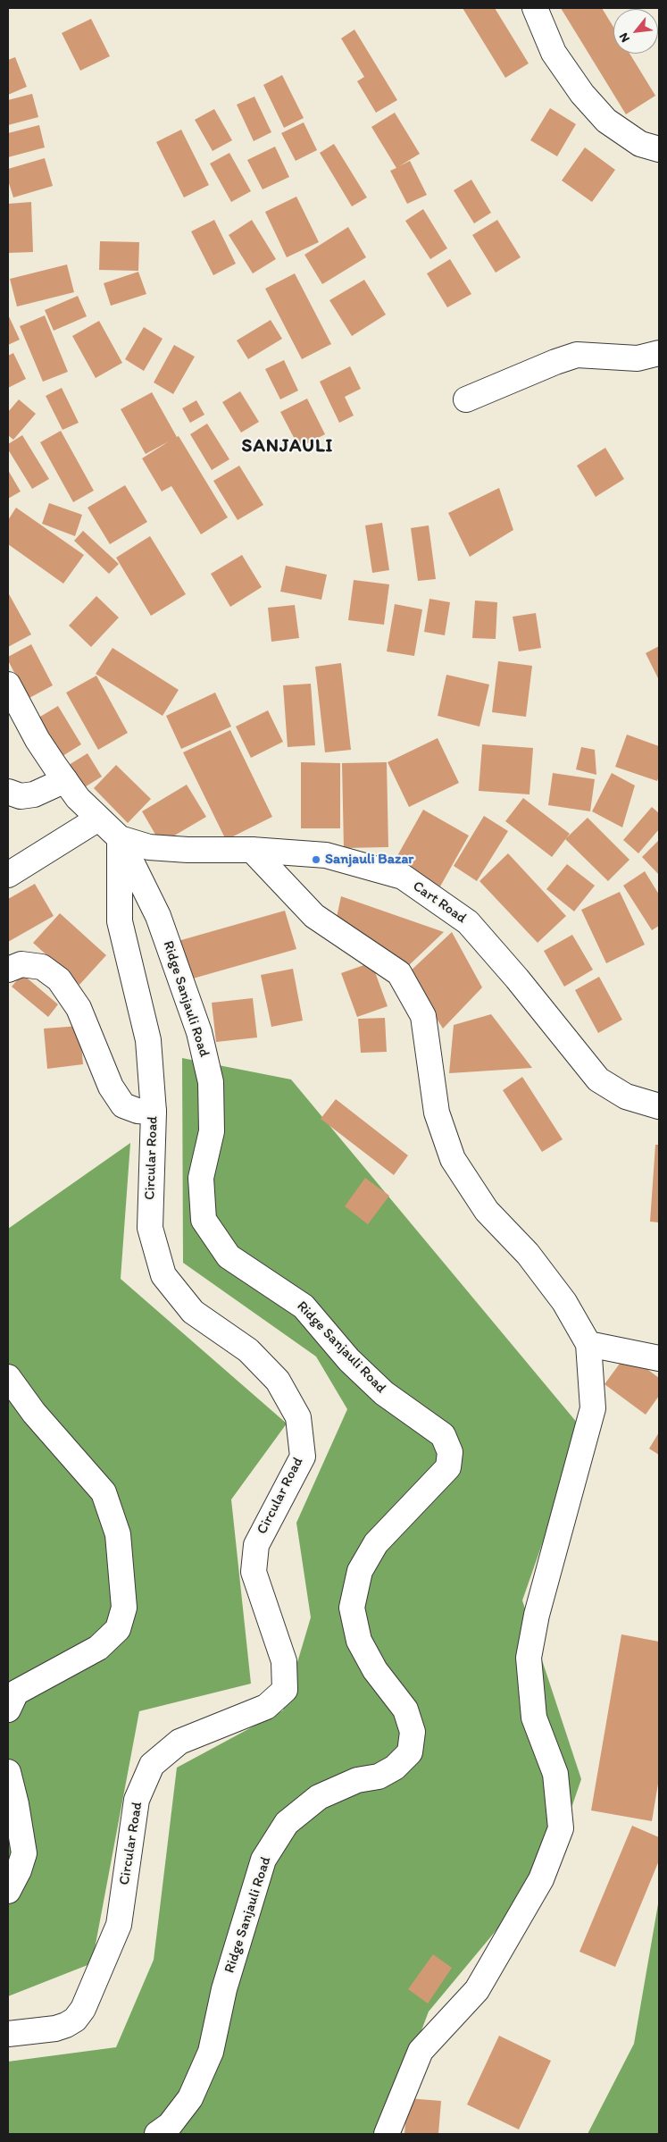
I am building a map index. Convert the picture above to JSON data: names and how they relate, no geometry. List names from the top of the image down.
{
  "streets": {
    "street": ["Cart Road", "Ridge Sanjauli Road", "Circular Road"]
  },
  "crossings": [
    ["Cart Road", "Ridge Sanjauli Road"],
    ["Cart Road", "Circular Road"],
    ["Ridge Sanjauli Road", "Circular Road"]
  ],
  "districts": ["SANJAULI"],
  "places": ["Sanjauli Bazar"],
  "north": "bottom left"
}
